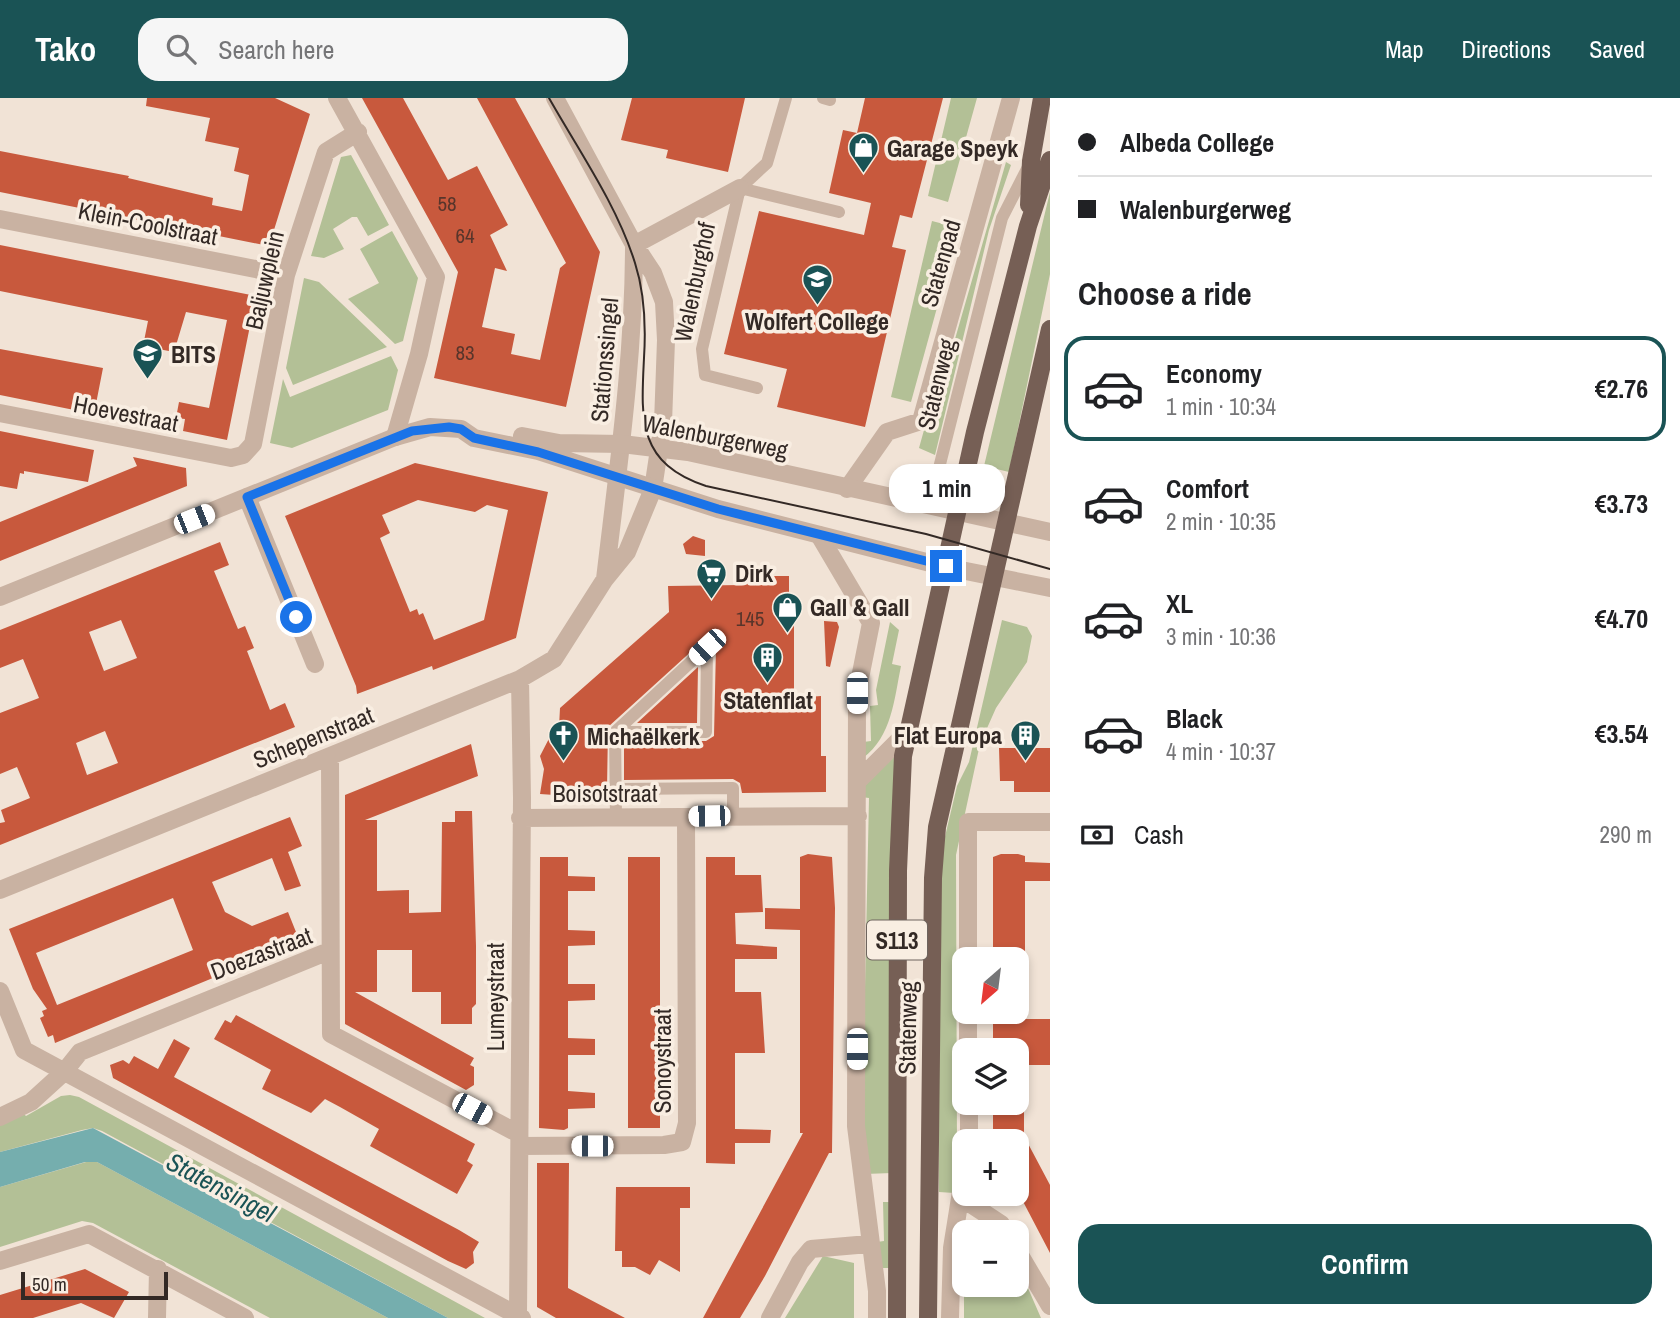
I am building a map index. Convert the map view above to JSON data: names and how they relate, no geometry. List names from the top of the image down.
{
  "streets": {
    "main road": ["Statenweg", "S113"],
    "street": [
      "Klein-Coolstraat",
      "Statenpad",
      "Baljuwplein",
      "Walenburghof",
      "Stationssingel",
      "Hoevestraat",
      "Walenburgerweg",
      "Schepenstraat",
      "Boisotstraat",
      "Doezastraat",
      "Lumeystraat",
      "Sonoystraat"
    ]
  },
  "crossings": [
    ["Klein-Coolstraat", "Baljuwplein"],
    ["Statenpad", "Walenburgerweg"],
    ["Baljuwplein", "Hoevestraat"],
    ["Walenburghof", "Stationssingel"],
    ["Stationssingel", "Walenburgerweg"],
    ["Stationssingel", "Schepenstraat"],
    ["Statenweg", "Walenburgerweg"],
    ["Statenweg", "Boisotstraat"],
    ["Statenweg", "S113"],
    ["Walenburgerweg", "Schepenstraat"],
    ["Walenburgerweg", "S113"],
    ["Schepenstraat", "Lumeystraat"],
    ["Boisotstraat", "Lumeystraat"],
    ["Boisotstraat", "Sonoystraat"],
    ["Doezastraat", "Lumeystraat"],
    ["Doezastraat", "Sonoystraat"],
    ["Lumeystraat", "Sonoystraat"]
  ],
  "water": ["Statensingel"],
  "places": {
    "shop": ["Garage Speyk", "Gall & Gall"],
    "school or university": ["Wolfert College", "BITS"],
    "supermarket": ["Dirk"],
    "building": ["Statenflat", "Flat Europa"],
    "church": ["Michaëlkerk"]
  },
  "house_numbers": [
    "58",
    "64",
    "83",
    "145"
  ],
  "scale_bar": "50 m",
  "north": "bottom left",
  "page": {
    "header": "Tako",
    "search": "Search here",
    "nav": ["Map", "Directions", "Saved"],
    "banner": ["Albeda College", "Walenburgerweg"],
    "heading": "Choose a ride",
    "list": [
      {
        "name": "Economy",
        "note": "1 min · 10:34",
        "value": "€2.76"
      },
      {
        "name": "Comfort",
        "note": "2 min · 10:35",
        "value": "€3.73"
      },
      {
        "name": "XL",
        "note": "3 min · 10:36",
        "value": "€4.70"
      },
      {
        "name": "Black",
        "note": "4 min · 10:37",
        "value": "€3.54"
      }
    ],
    "bubble": "1 min",
    "pay": ["Cash", "290 m"],
    "map_buttons": ["+", "−"],
    "buttons": "Confirm",
    "scale": "50 m"
  }
}
